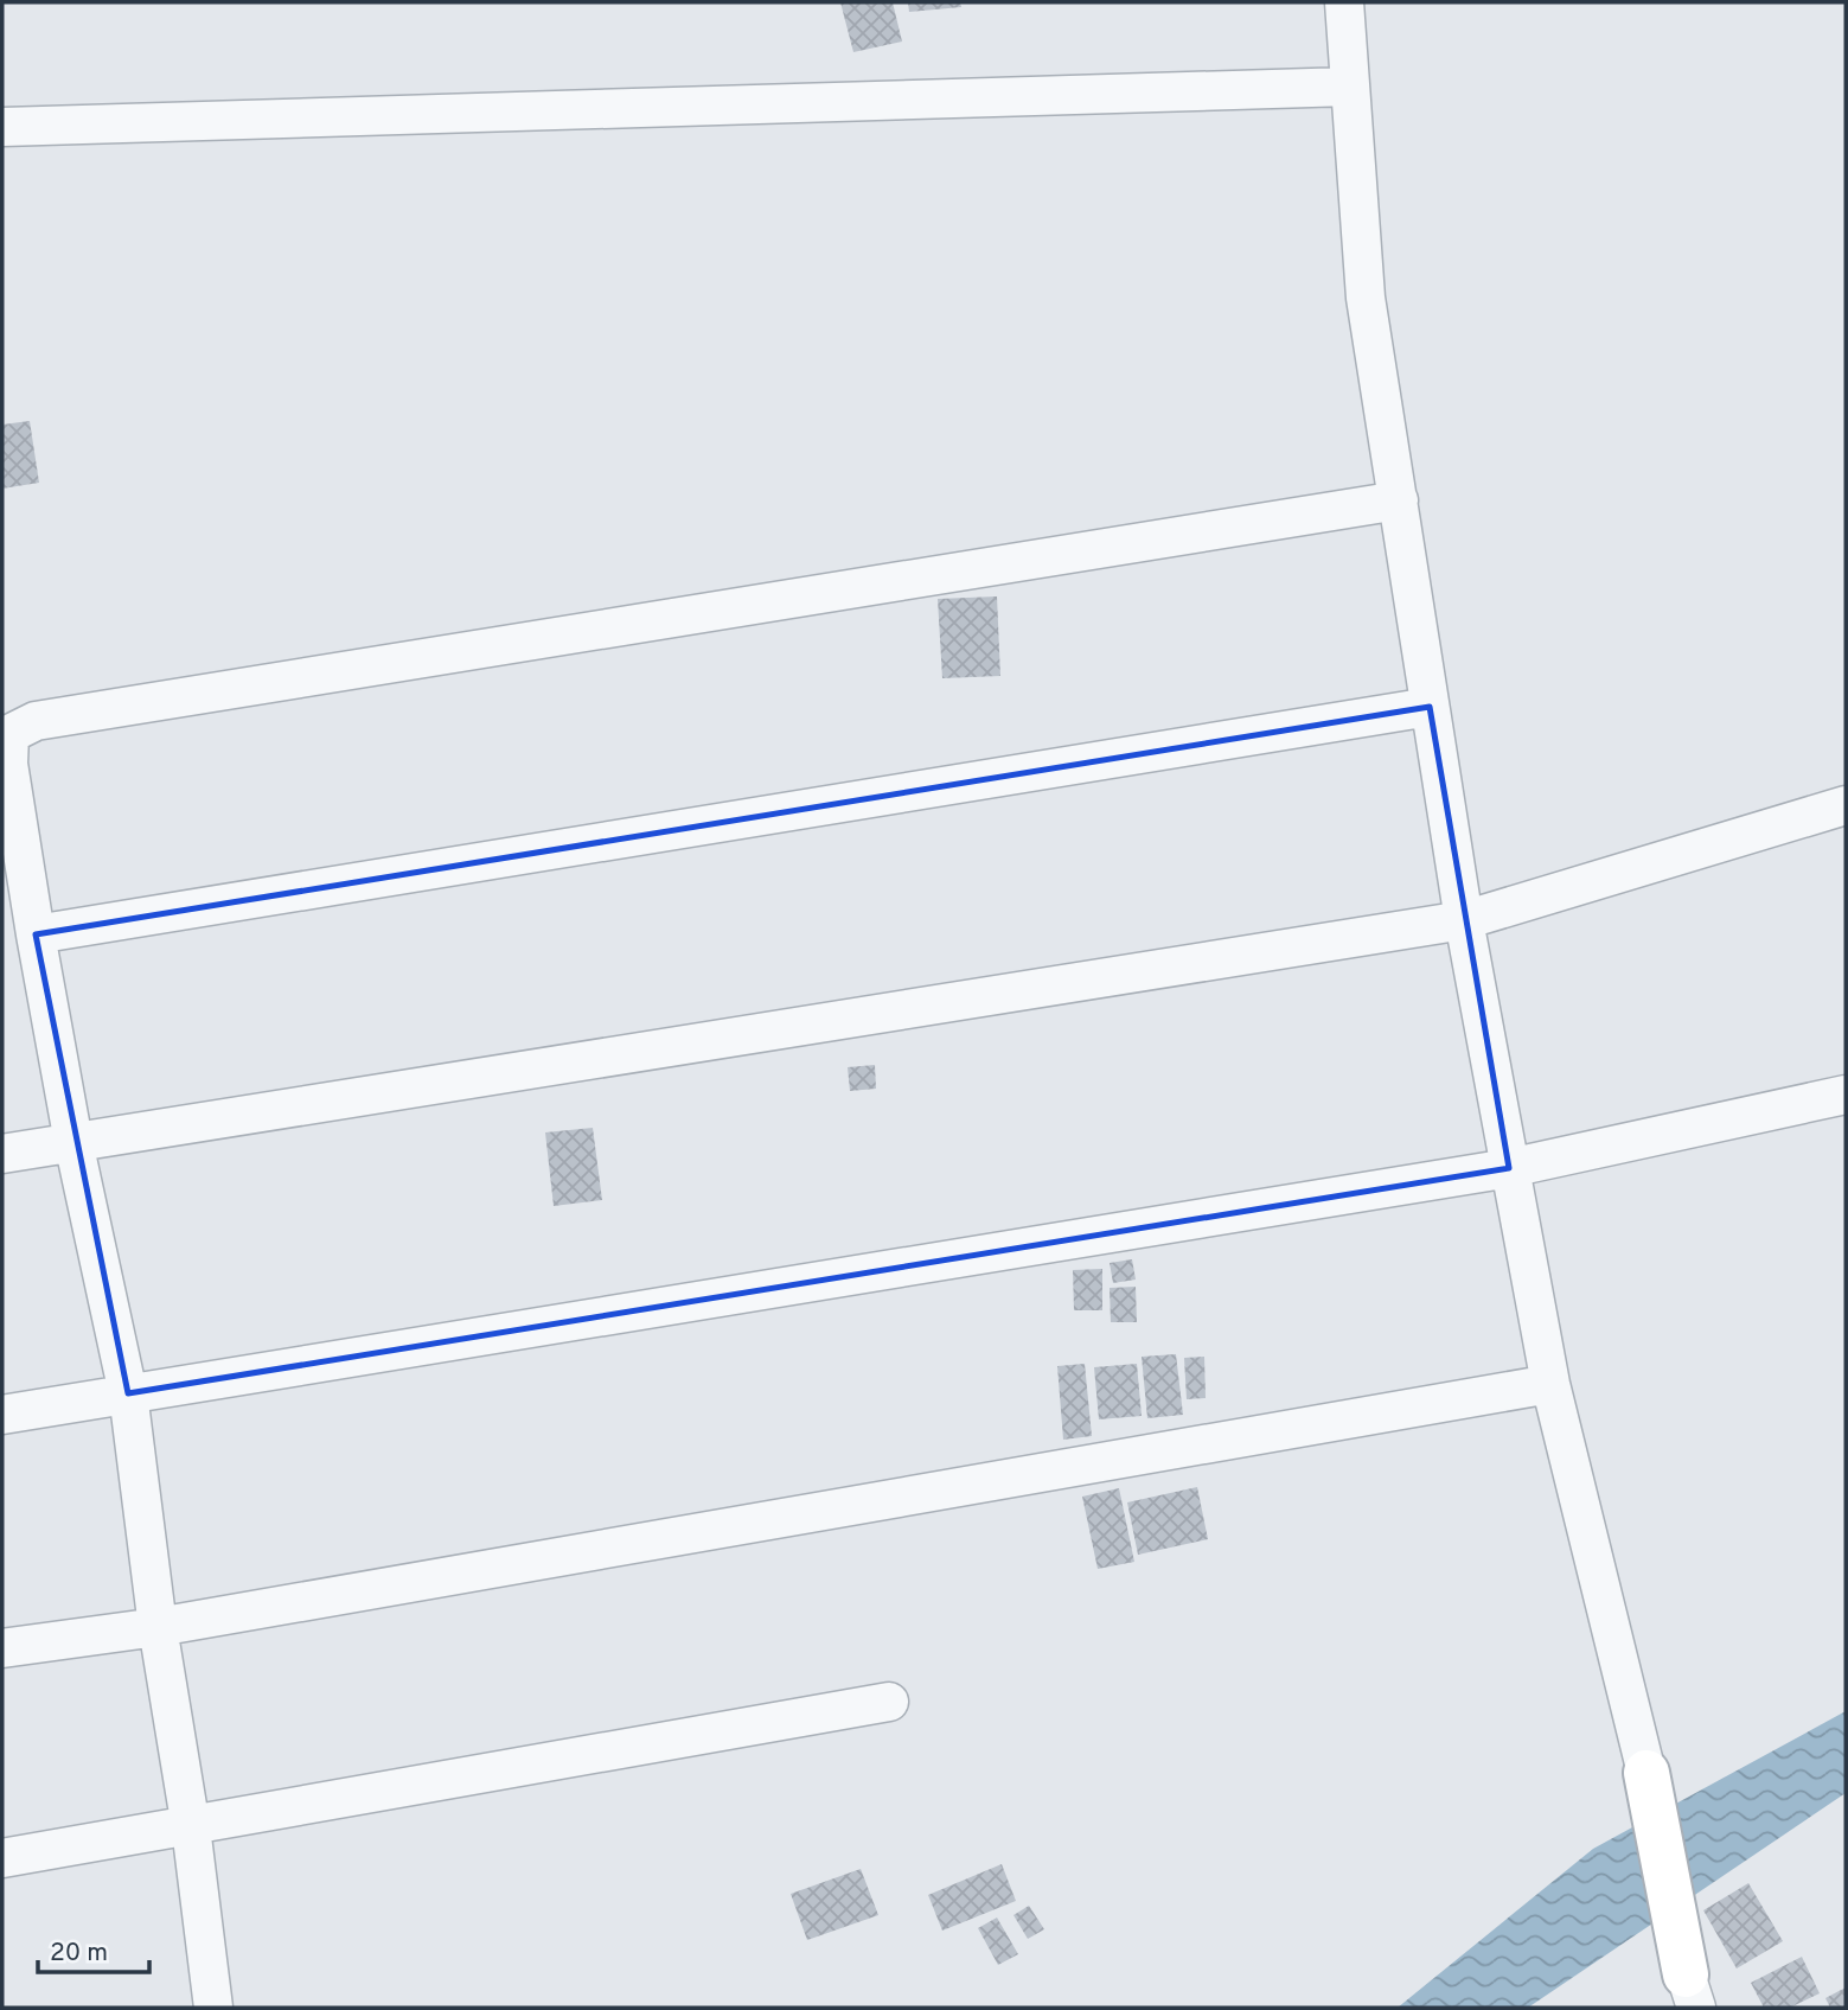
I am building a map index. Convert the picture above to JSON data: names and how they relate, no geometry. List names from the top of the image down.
{
  "scale_bar": "20 m"
}
